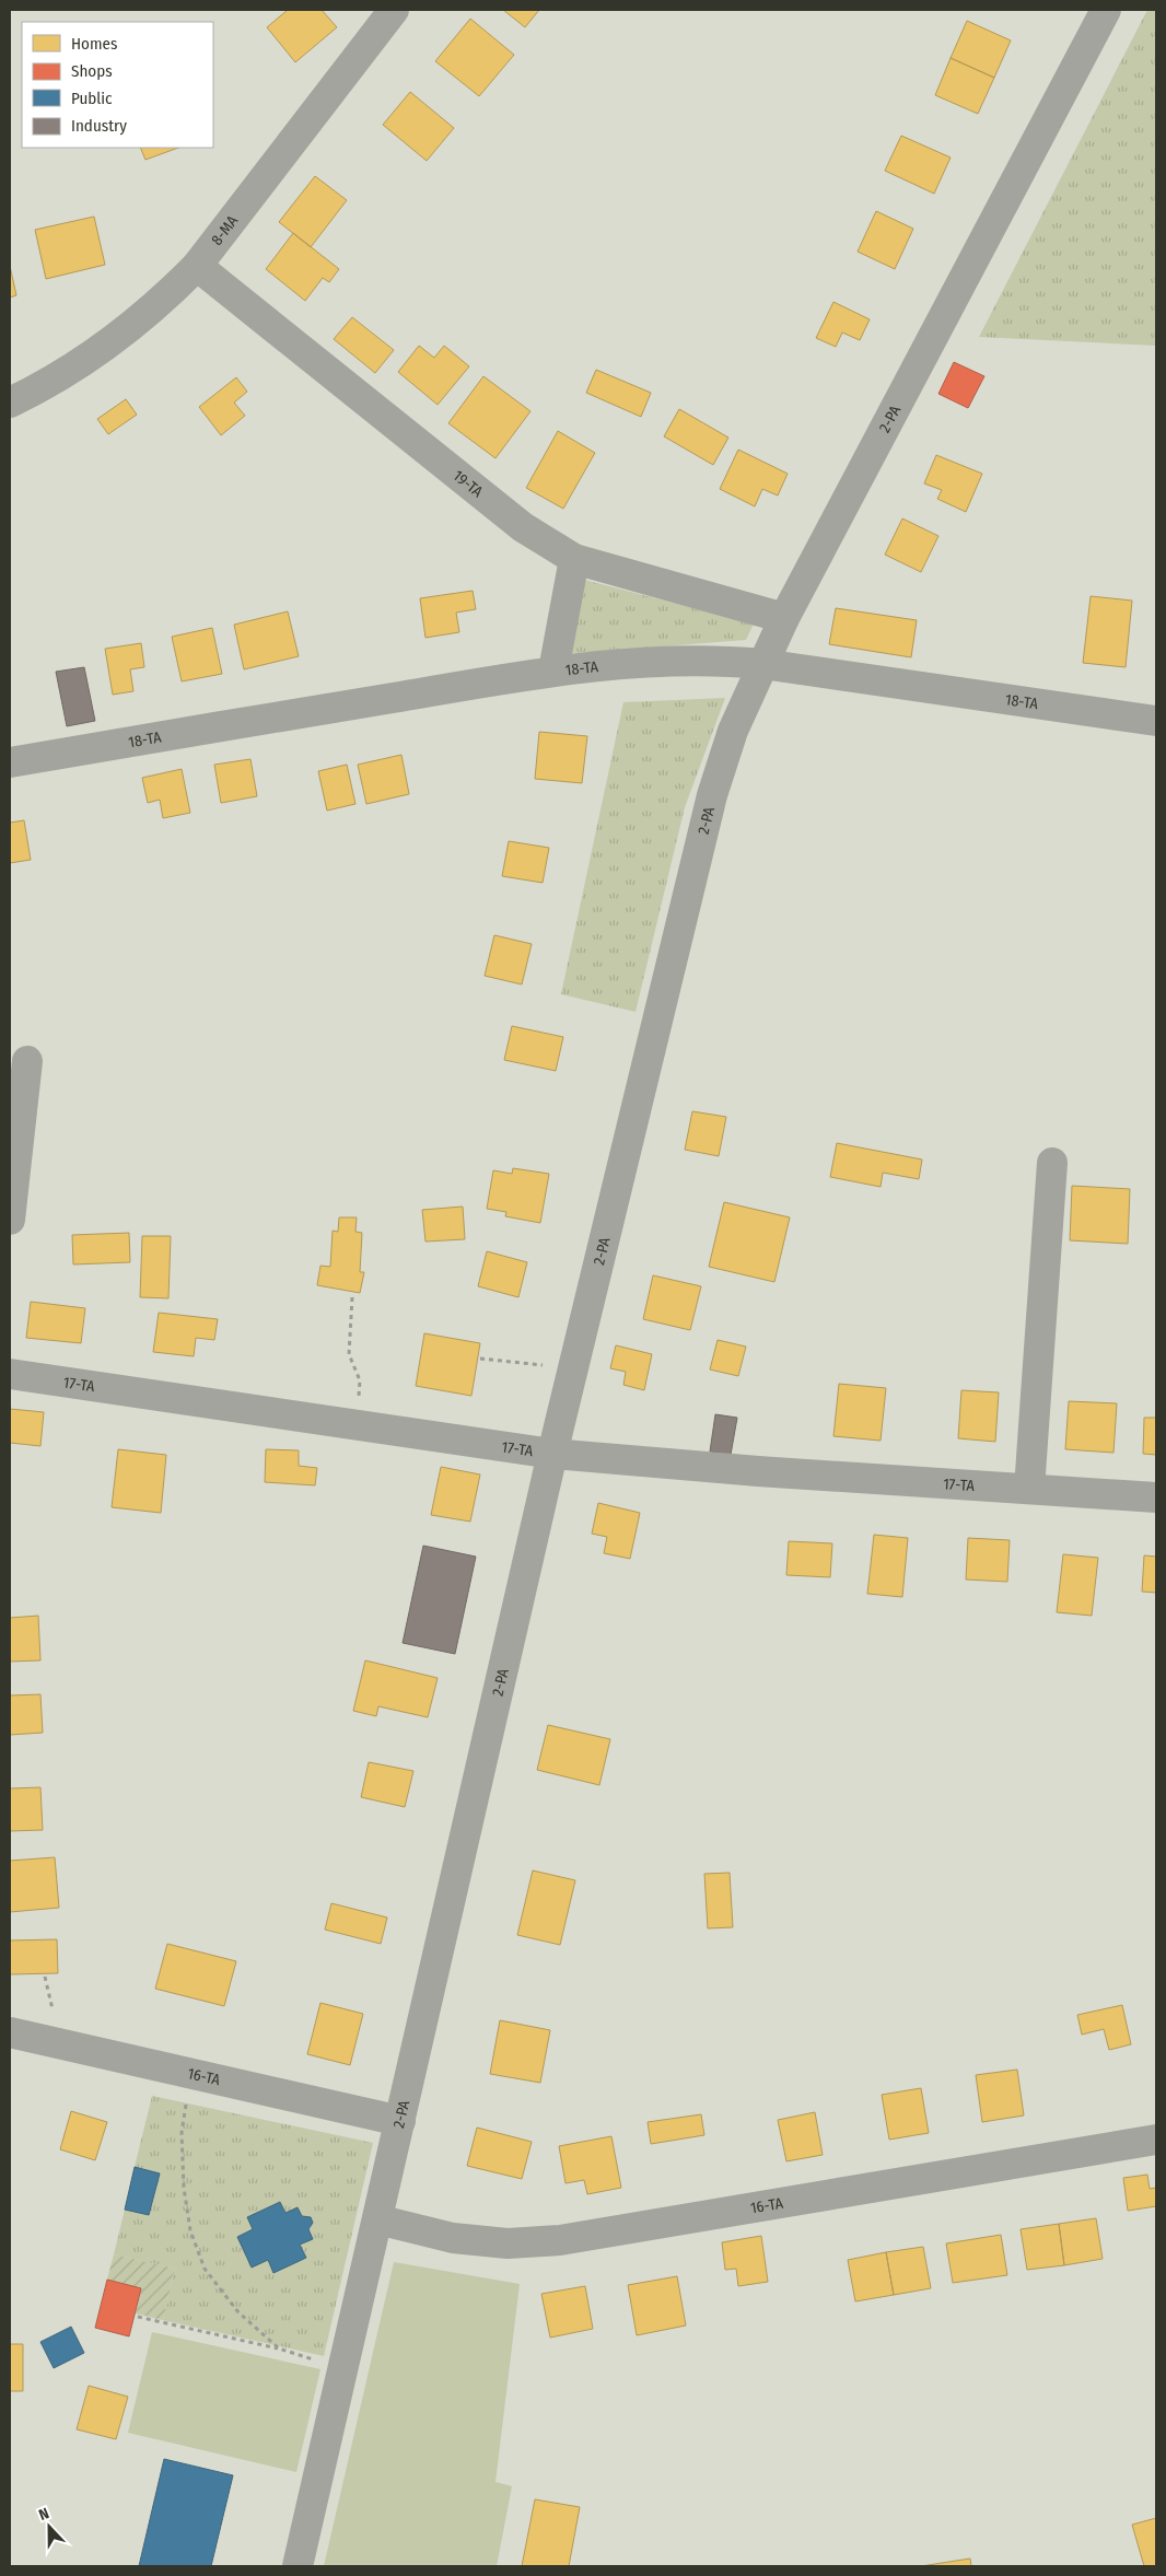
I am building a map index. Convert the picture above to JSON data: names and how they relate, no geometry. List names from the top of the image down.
{
  "streets": {
    "street": [
      "8-МА",
      "2-РА",
      "19-ТА",
      "18-ТА",
      "17-ТА",
      "16-ТА"
    ]
  },
  "crossings": [
    ["8-МА", "19-ТА"],
    ["2-РА", "19-ТА"],
    ["2-РА", "18-ТА"],
    ["2-РА", "17-ТА"],
    ["2-РА", "16-ТА"]
  ],
  "legend": [
    "Homes",
    "Shops",
    "Public",
    "Industry"
  ],
  "north": "top"
}
